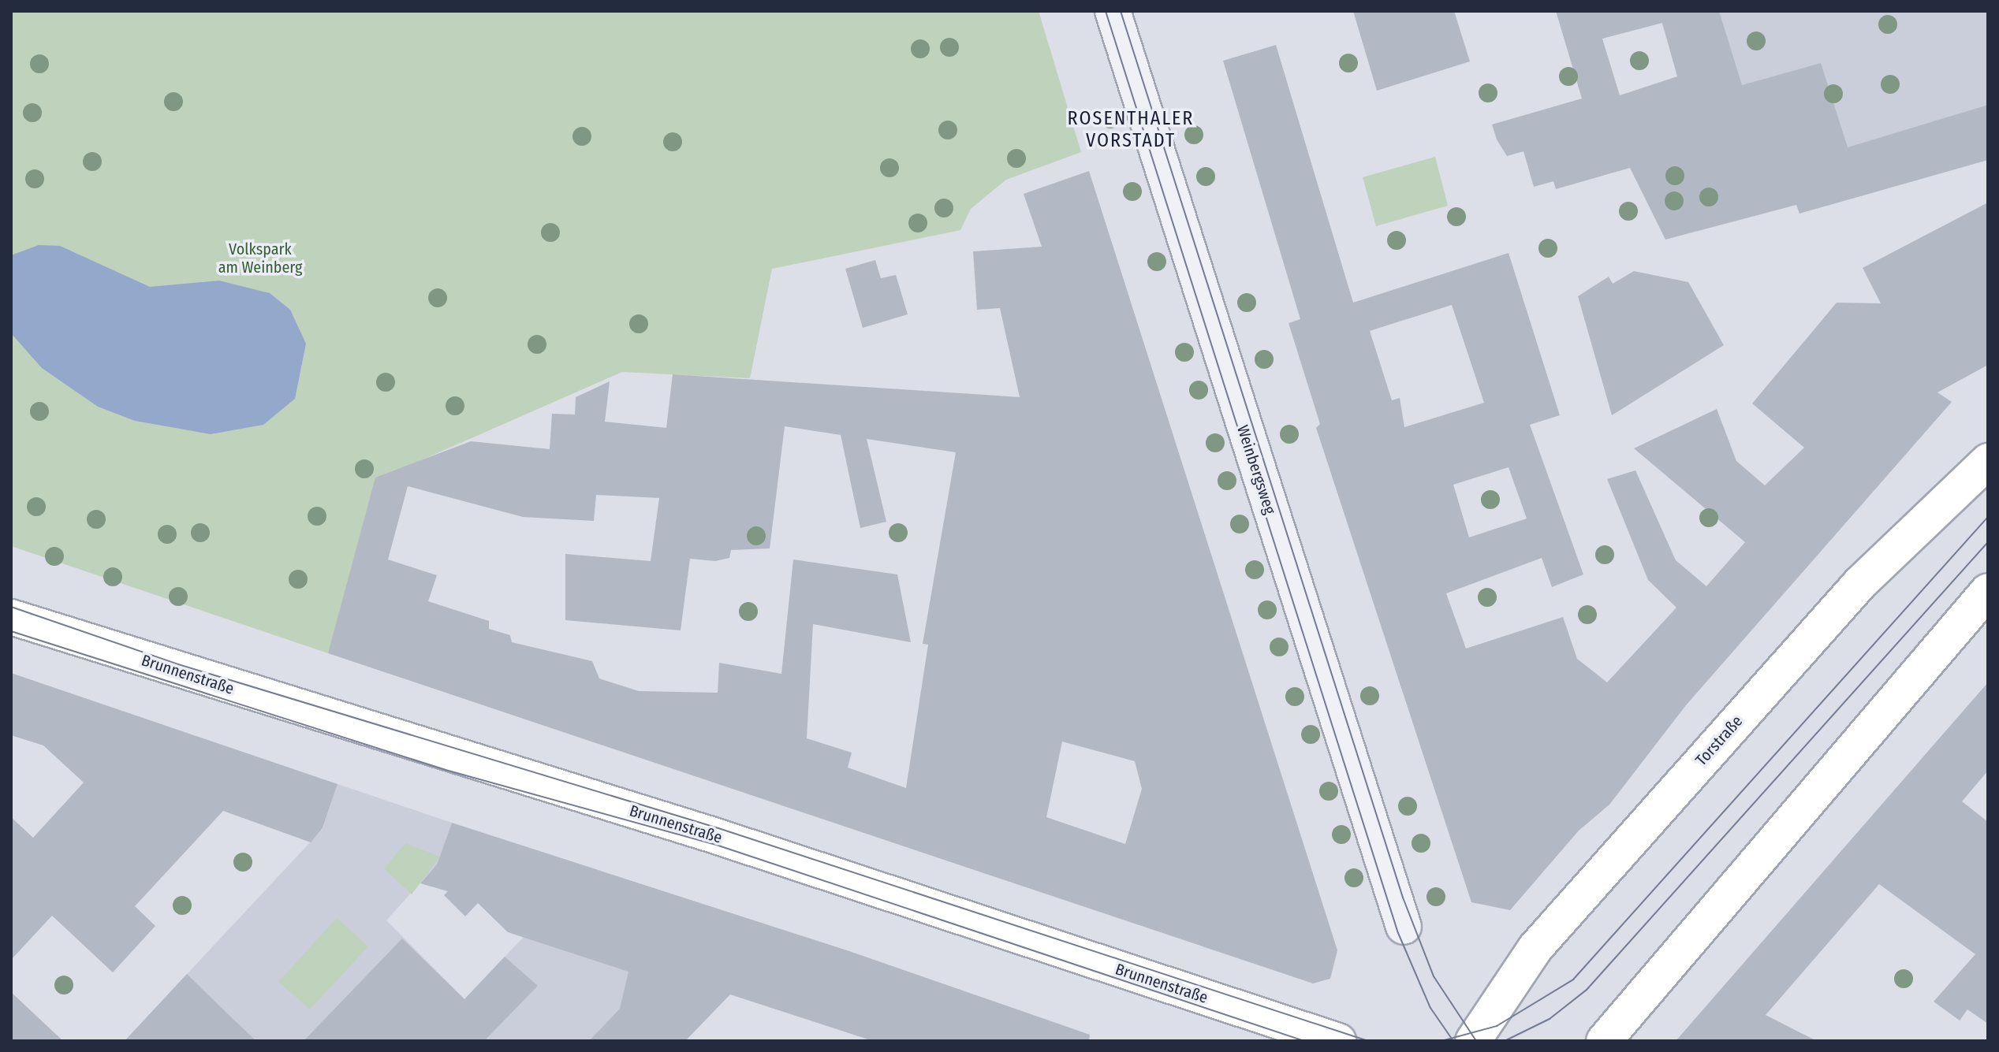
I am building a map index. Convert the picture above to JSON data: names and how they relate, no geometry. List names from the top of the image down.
{
  "streets": {
    "main road": ["Brunnenstraße", "Torstraße"],
    "street": ["Weinbergsweg"]
  },
  "districts": ["ROSENTHALER VORSTADT"],
  "parks": ["Volkspark am Weinberg"]
}
